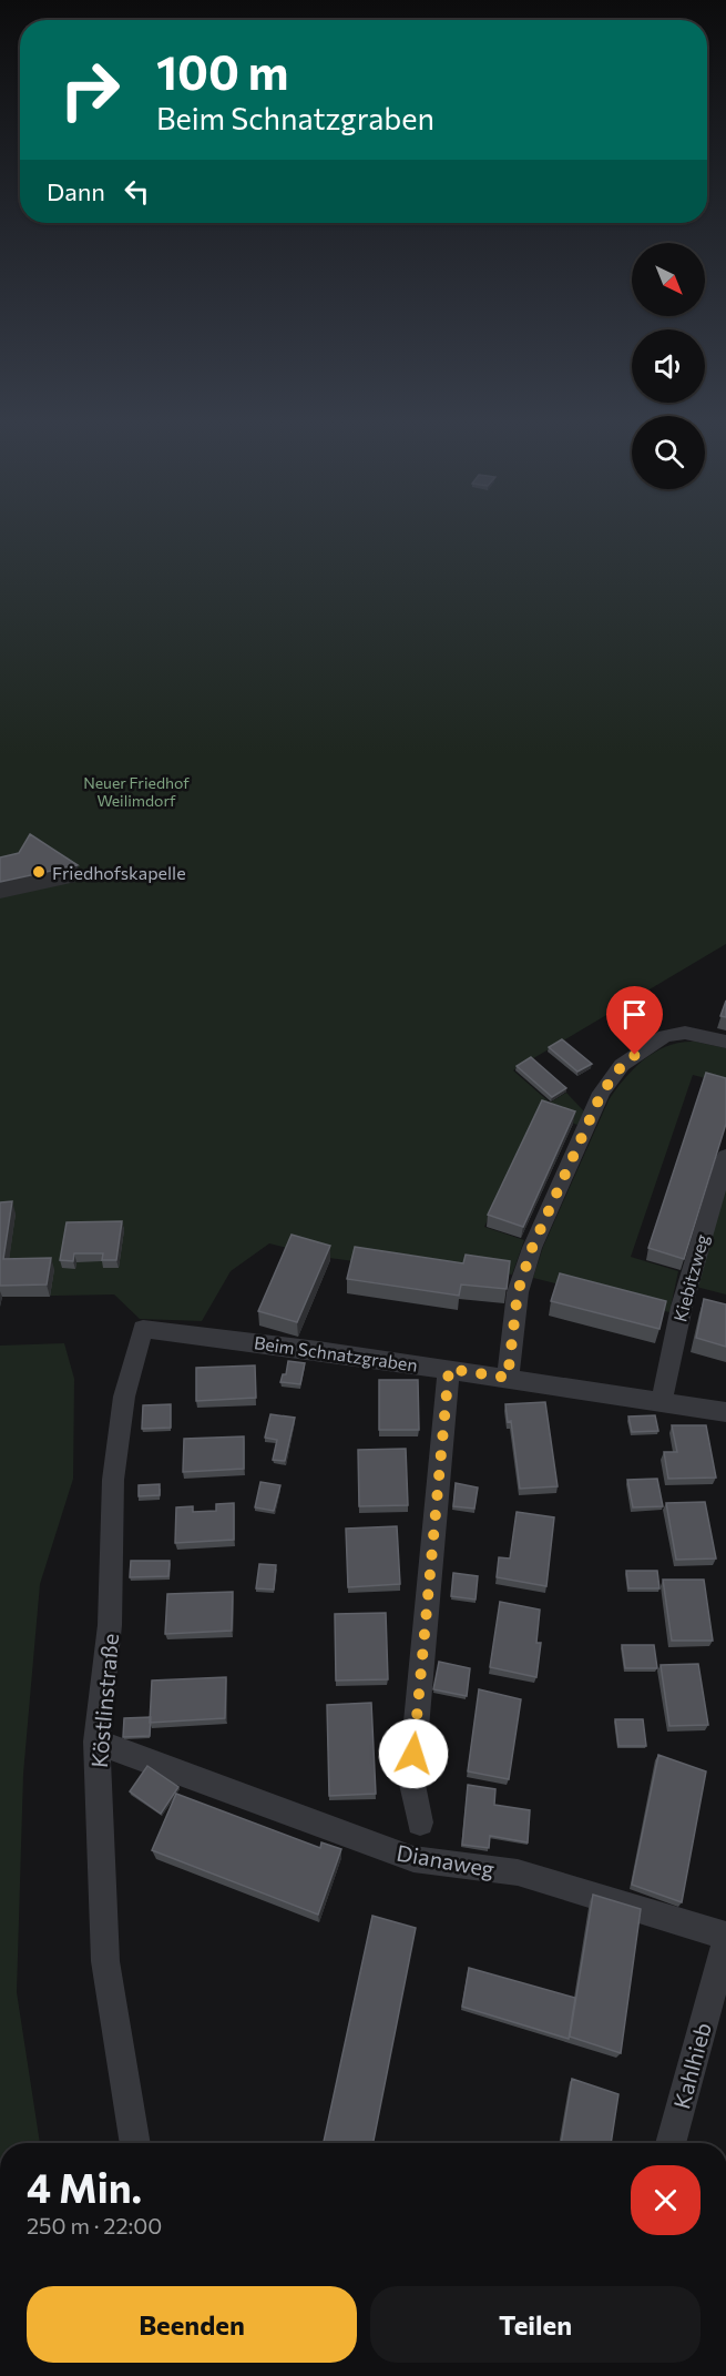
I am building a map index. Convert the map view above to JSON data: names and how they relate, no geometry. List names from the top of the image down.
{
  "streets": {
    "street": [
      "Kiebitzweg",
      "Beim Schnatzgraben",
      "Köstlinstraße",
      "Dianaweg",
      "Kahlhieb"
    ]
  },
  "crossings": [
    ["Kiebitzweg", "Beim Schnatzgraben"],
    ["Beim Schnatzgraben", "Köstlinstraße"],
    ["Köstlinstraße", "Dianaweg"]
  ],
  "parks": ["Neuer Friedhof Weilimdorf"],
  "places": ["Friedhofskapelle"],
  "north": "bottom right",
  "page": {
    "turn": ["100 m", "Beim Schnatzgraben"],
    "then": "Dann",
    "heading": ["4 Min.", "250 m · 22:00"],
    "buttons": ["Beenden", "Teilen"]
  }
}
